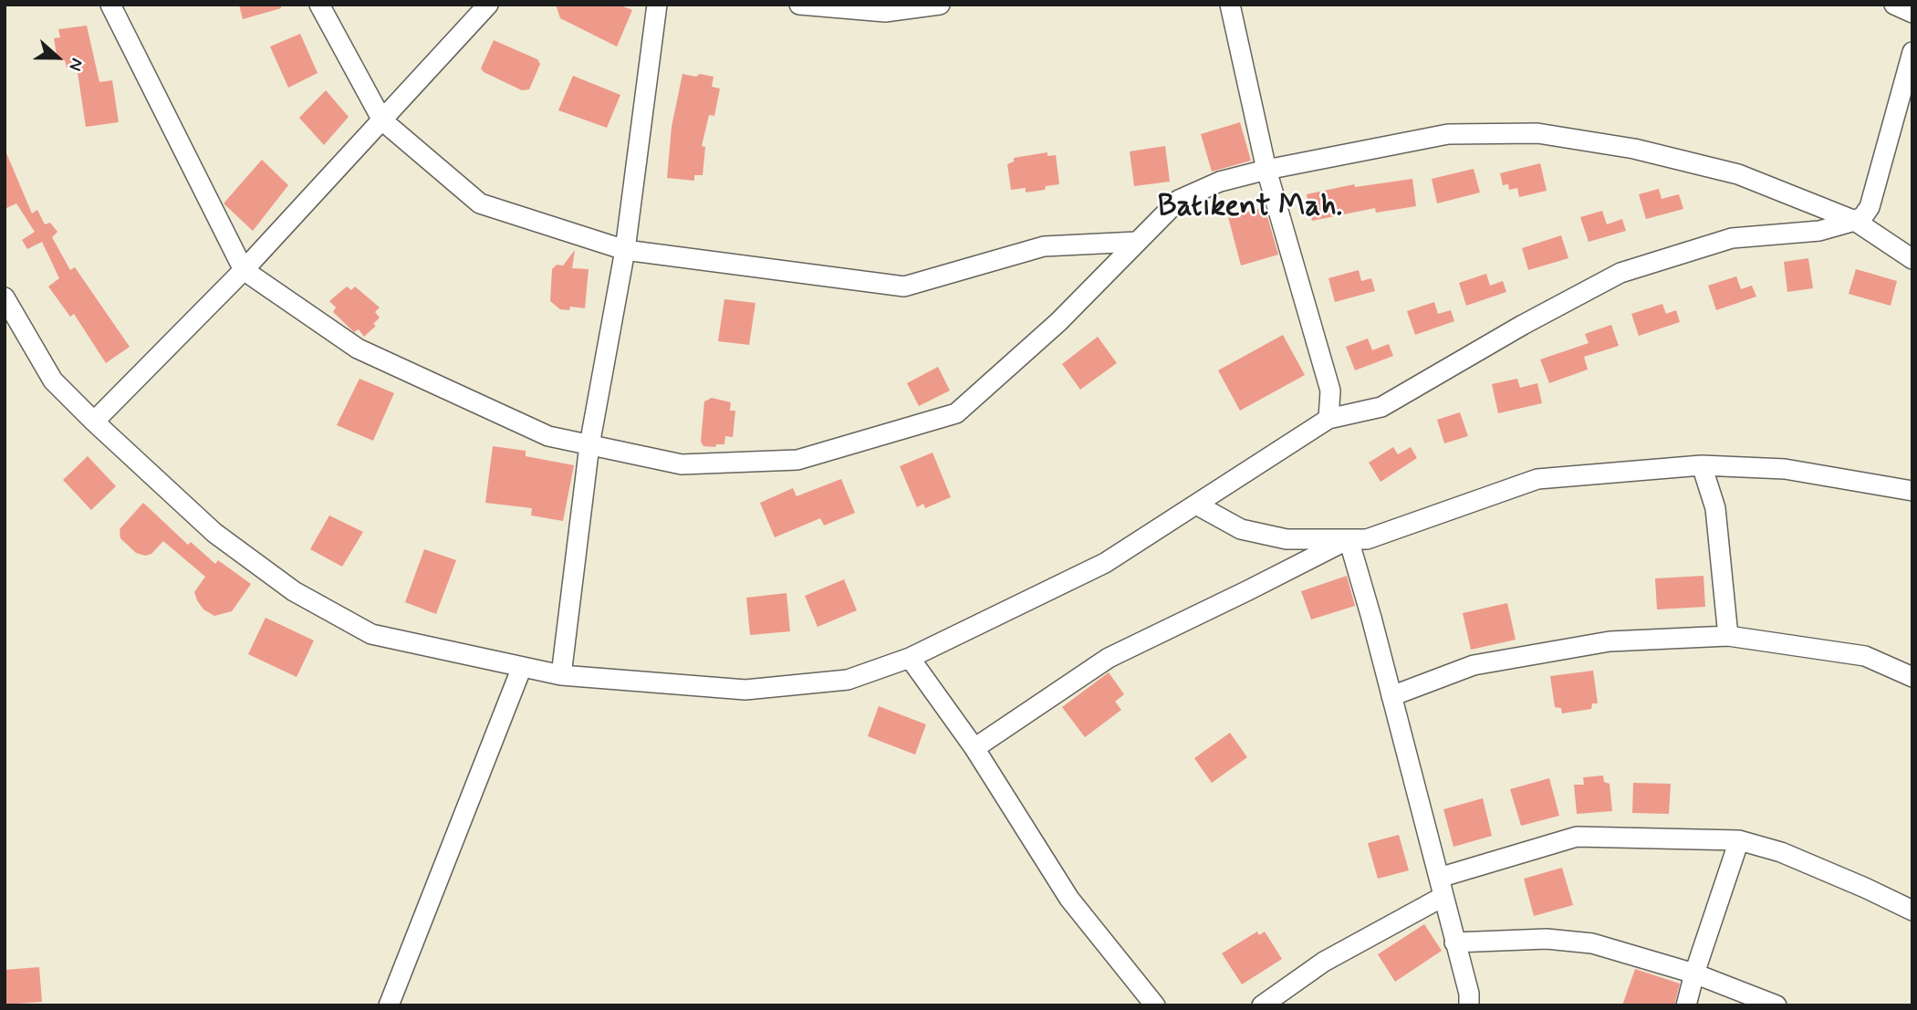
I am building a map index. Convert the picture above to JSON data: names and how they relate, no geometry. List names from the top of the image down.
{
  "districts": ["Batıkent Mah."],
  "north": "right"
}
